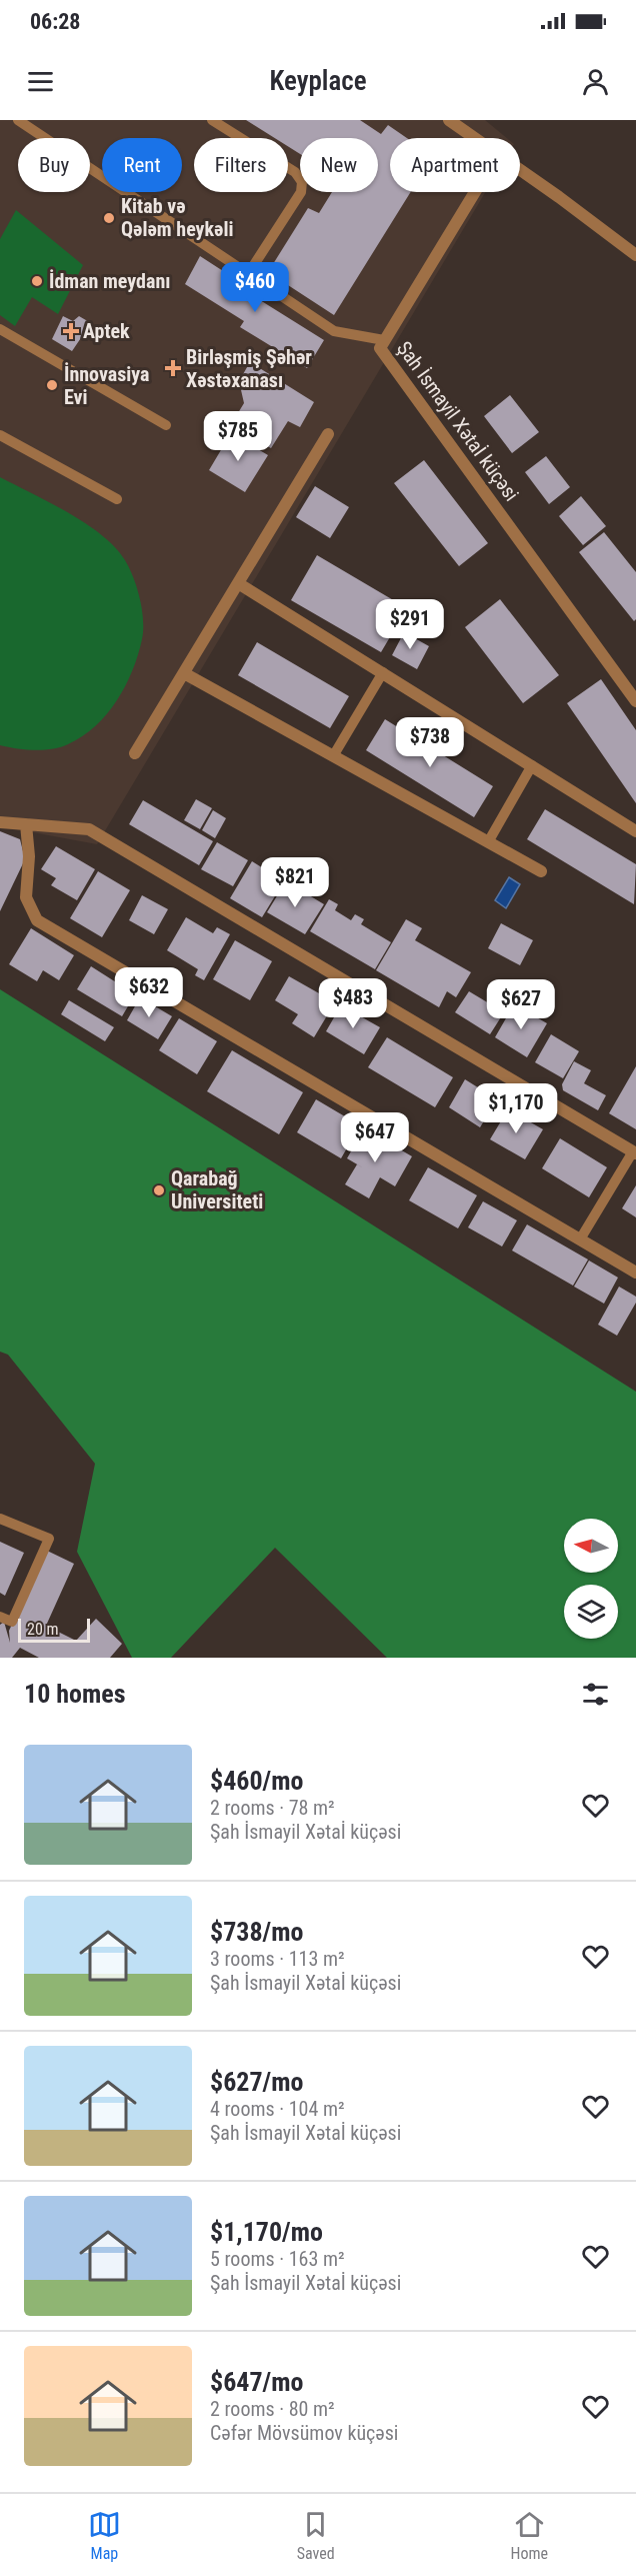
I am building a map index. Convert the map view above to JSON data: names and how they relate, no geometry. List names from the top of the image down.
{
  "streets": {
    "street": ["Şah İsmayil Xətaİ küçəsi"]
  },
  "places": {
    "other": [
      "Kitab və Qələm heykəli",
      "İdman meydanı",
      "İnnovasiya Evi",
      "Qarabağ Universiteti"
    ],
    "health": ["Aptek", "Birləşmiş Şəhər Xəstəxanası"]
  },
  "scale_bar": "20 m",
  "north": "left",
  "page": {
    "status": "06:28",
    "header": "Keyplace",
    "chip": [
      "Buy",
      "Rent",
      "Filters",
      "New",
      "Apartment"
    ],
    "price": [
      "$460",
      "$785",
      "$291",
      "$738",
      "$821",
      "$632",
      "$483",
      "$627",
      "$1,170",
      "$647"
    ],
    "scale": "20 m",
    "heading": "10 homes",
    "list": [
      {
        "name": "$460/mo",
        "note": "2 rooms · 78 m² · Şah İsmayil Xətaİ küçəsi"
      },
      {
        "name": "$738/mo",
        "note": "3 rooms · 113 m² · Şah İsmayil Xətaİ küçəsi"
      },
      {
        "name": "$627/mo",
        "note": "4 rooms · 104 m² · Şah İsmayil Xətaİ küçəsi"
      },
      {
        "name": "$1,170/mo",
        "note": "5 rooms · 163 m² · Şah İsmayil Xətaİ küçəsi"
      },
      {
        "name": "$647/mo",
        "note": "2 rooms · 80 m² · Cəfər Mövsümov küçəsi"
      }
    ],
    "tabs": ["Map", "Saved", "Home"]
  }
}
